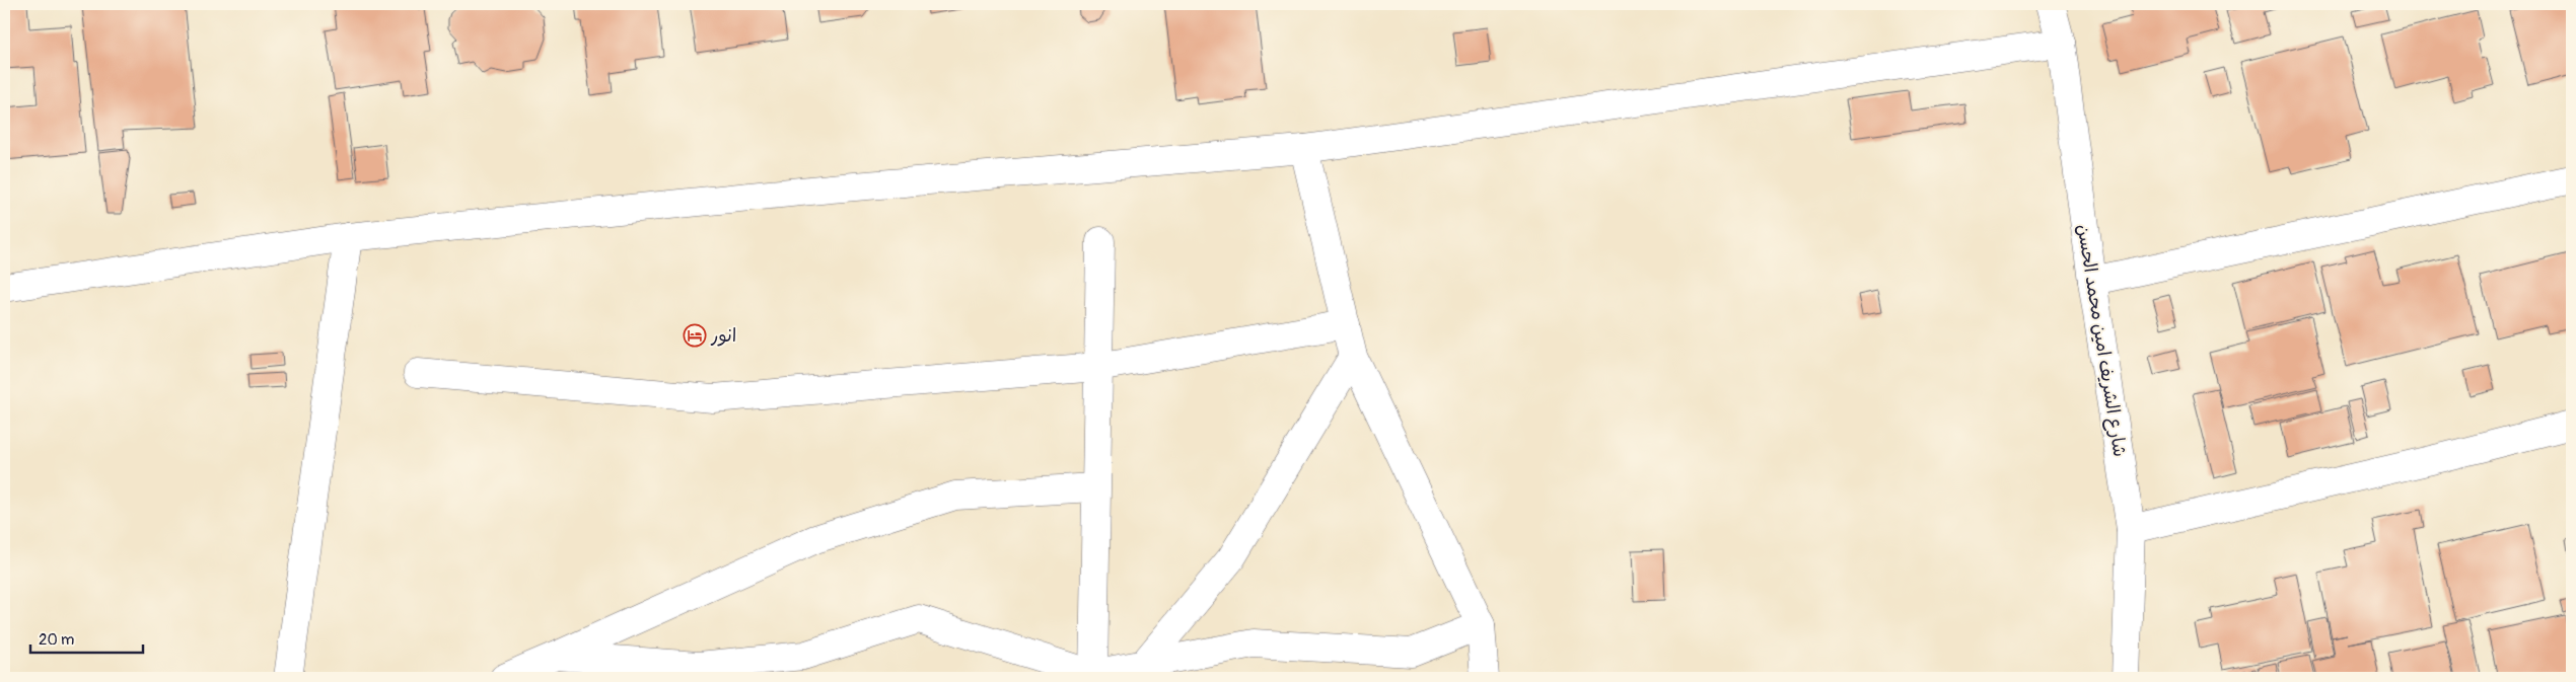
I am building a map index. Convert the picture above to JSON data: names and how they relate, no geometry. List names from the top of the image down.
{
  "streets": {
    "street": ["شارع الشريف امين محمد الحسن"]
  },
  "places": {
    "hotel": ["انور"]
  },
  "scale_bar": "20 m"
}
